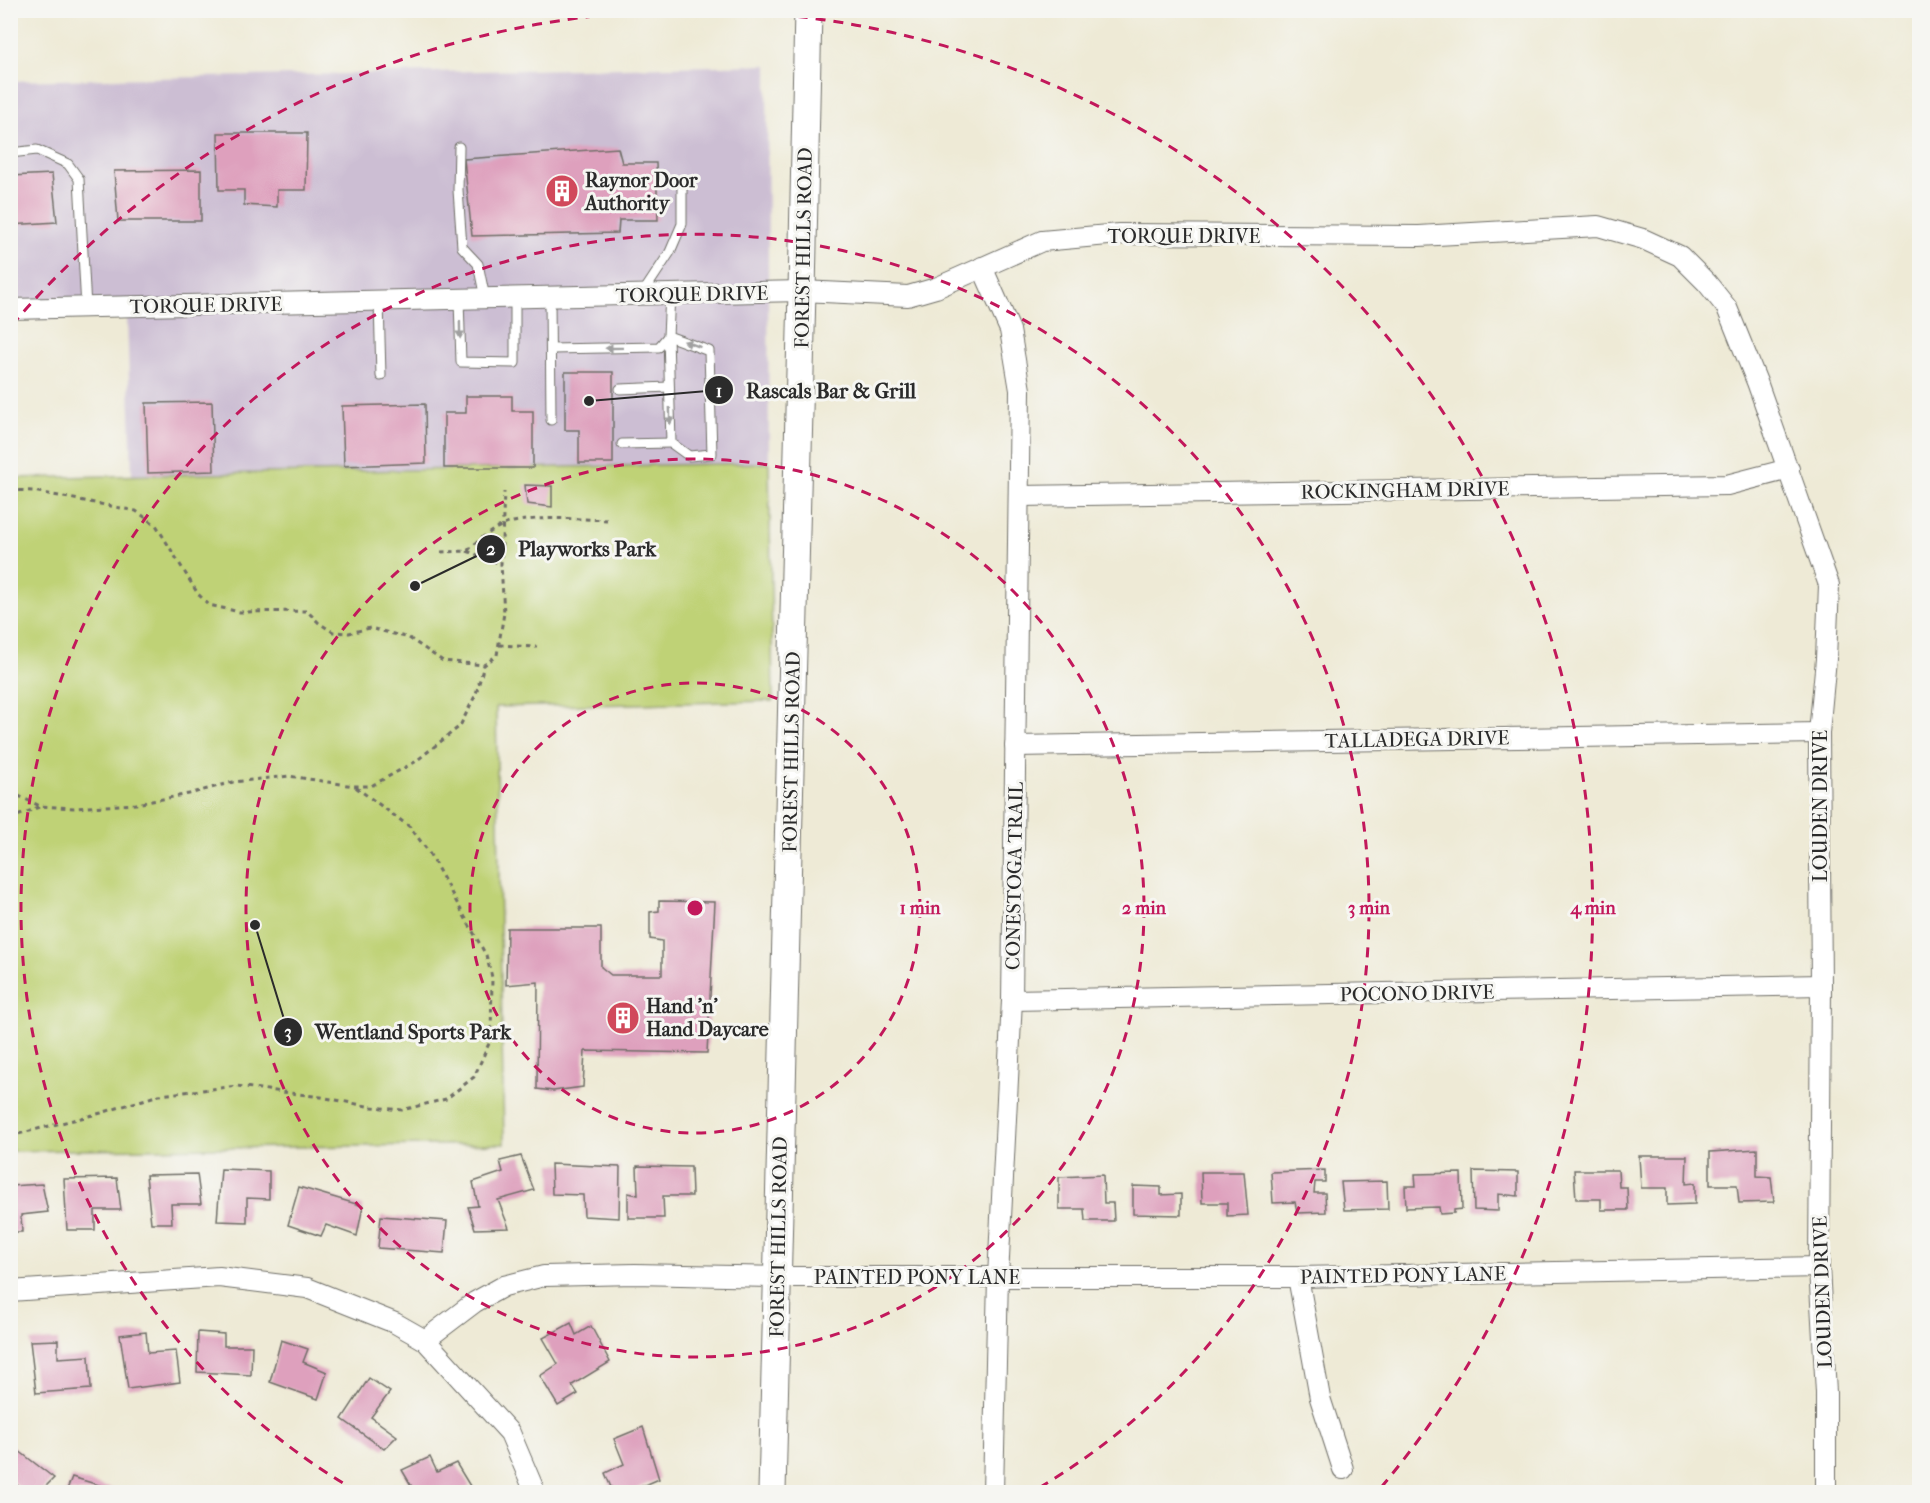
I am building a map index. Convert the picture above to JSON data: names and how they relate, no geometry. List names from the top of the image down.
{
  "streets": {
    "street": [
      "TORQUE DRIVE",
      "FOREST HILLS ROAD",
      "ROCKINGHAM DRIVE",
      "TALLADEGA DRIVE",
      "LOUDEN DRIVE",
      "CONESTOGA TRAIL",
      "POCONO DRIVE",
      "PAINTED PONY LANE"
    ]
  },
  "crossings": [
    ["TORQUE DRIVE", "FOREST HILLS ROAD"],
    ["TORQUE DRIVE", "LOUDEN DRIVE"],
    ["TORQUE DRIVE", "CONESTOGA TRAIL"],
    ["FOREST HILLS ROAD", "PAINTED PONY LANE"],
    ["ROCKINGHAM DRIVE", "LOUDEN DRIVE"],
    ["ROCKINGHAM DRIVE", "CONESTOGA TRAIL"],
    ["TALLADEGA DRIVE", "LOUDEN DRIVE"],
    ["TALLADEGA DRIVE", "CONESTOGA TRAIL"],
    ["LOUDEN DRIVE", "POCONO DRIVE"],
    ["LOUDEN DRIVE", "PAINTED PONY LANE"],
    ["CONESTOGA TRAIL", "POCONO DRIVE"],
    ["CONESTOGA TRAIL", "PAINTED PONY LANE"]
  ],
  "places": {
    "building": ["Raynor Door Authority", "Hand 'n' Hand Daycare"],
    "other": ["Rascals Bar & Grill", "Playworks Park", "Wentland Sports Park"]
  },
  "rings": [
    "1 min",
    "2 min",
    "3 min",
    "4 min"
  ]
}
